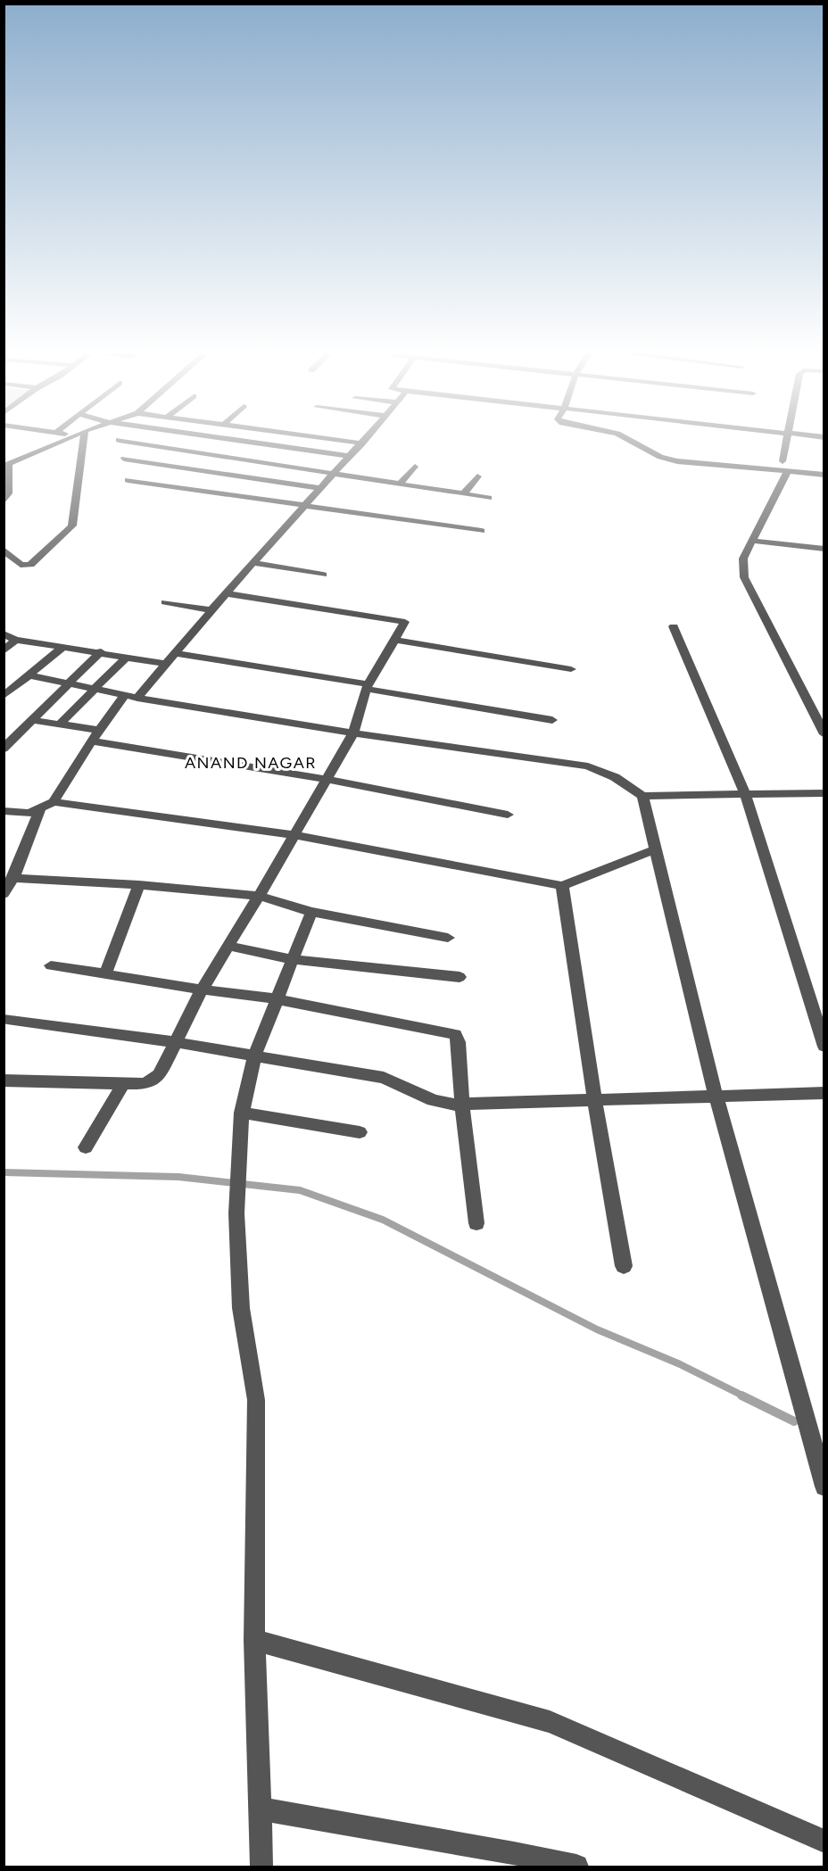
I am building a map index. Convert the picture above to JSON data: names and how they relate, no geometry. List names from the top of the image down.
{
  "districts": ["ANAND NAGAR"]
}
